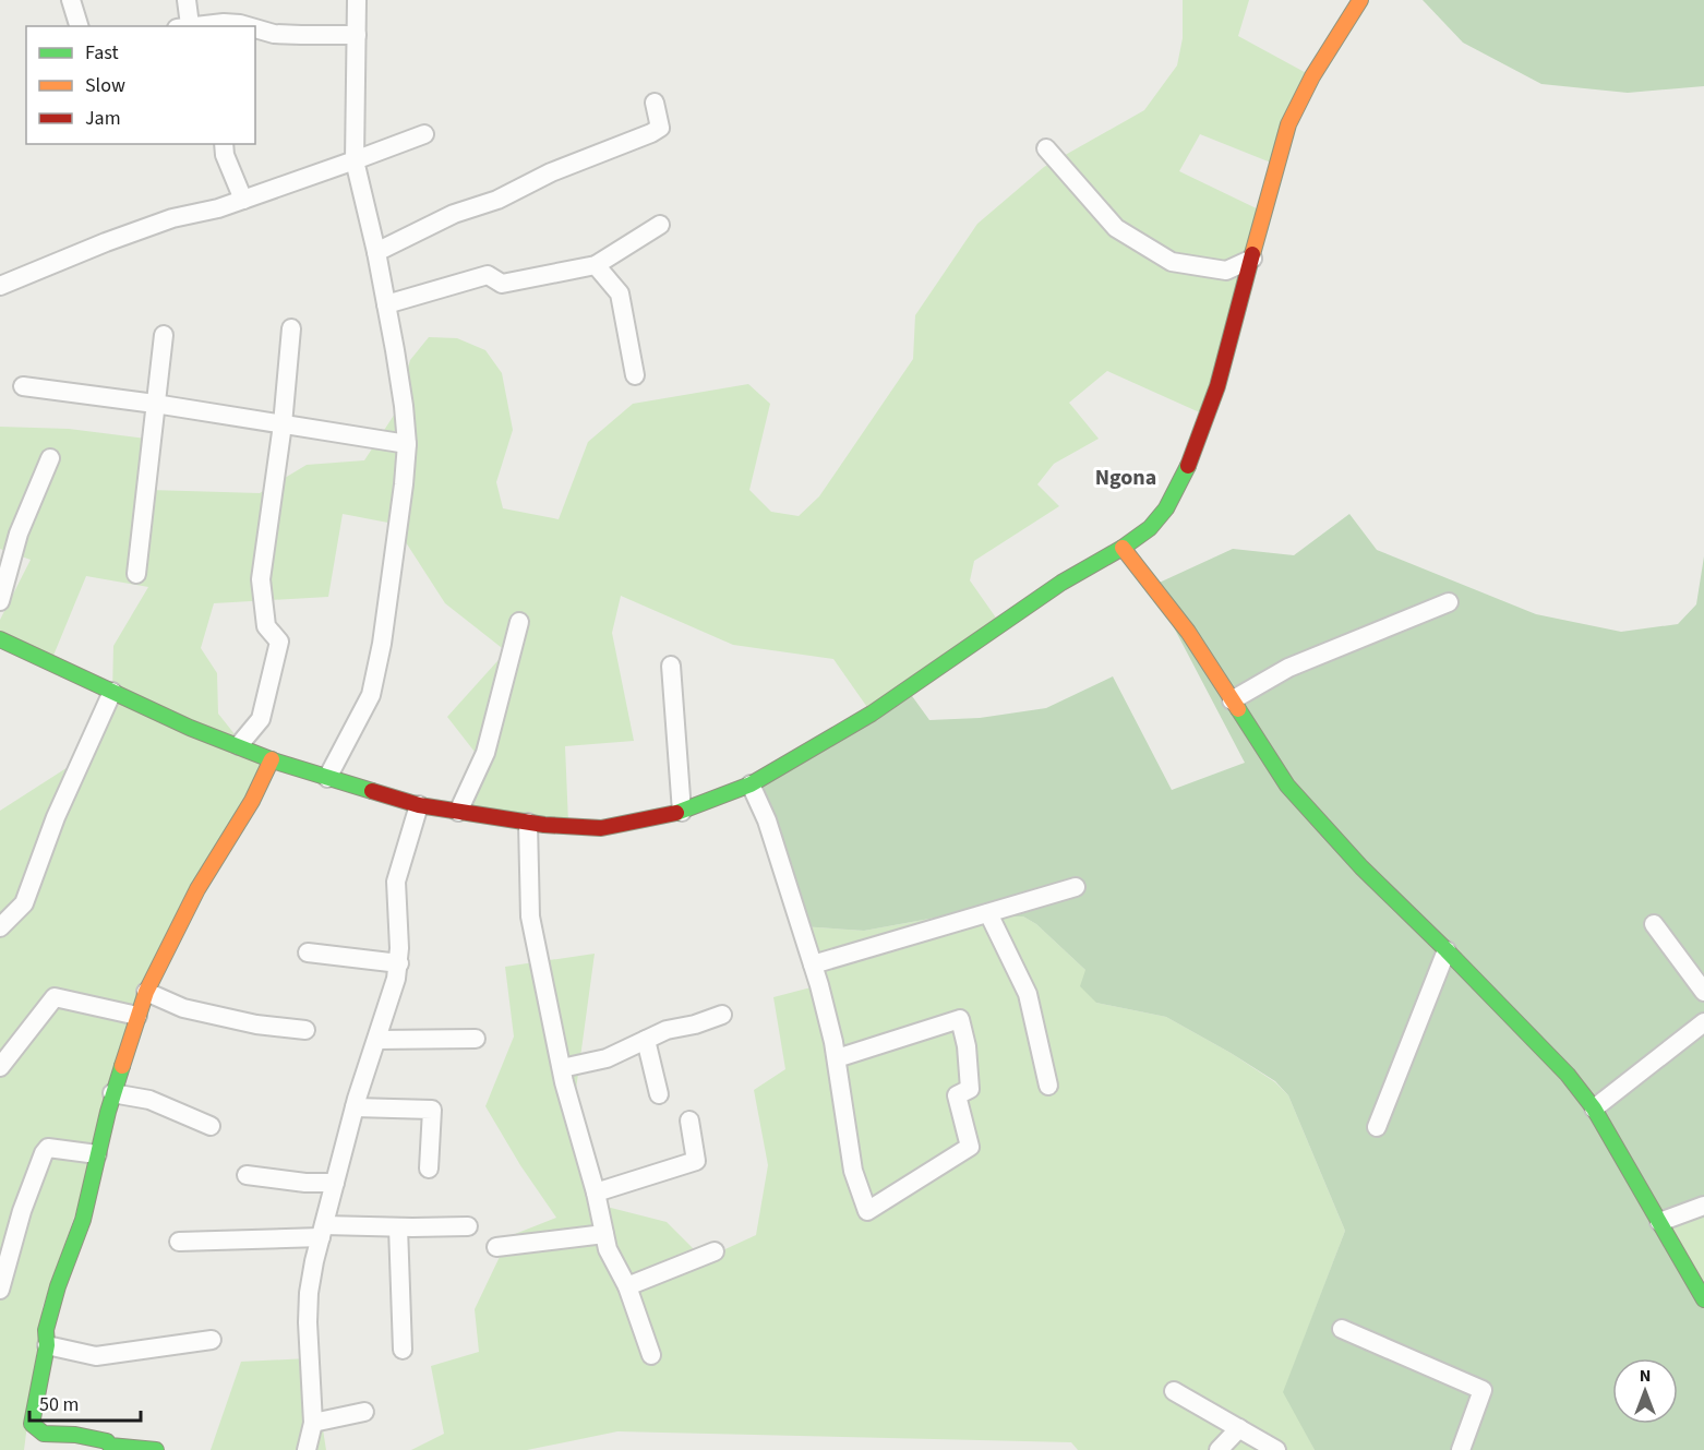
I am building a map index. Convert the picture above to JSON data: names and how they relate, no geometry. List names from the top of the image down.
{
  "districts": ["Ngona"],
  "legend": ["Fast", "Slow", "Jam"],
  "scale_bar": "50 m",
  "north": "top"
}
